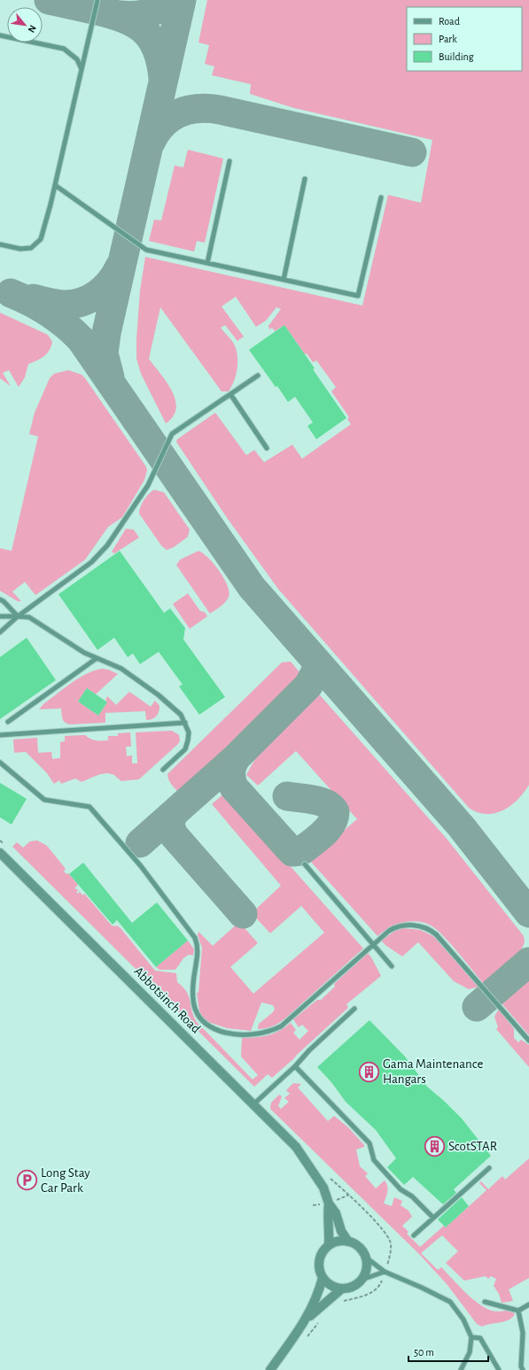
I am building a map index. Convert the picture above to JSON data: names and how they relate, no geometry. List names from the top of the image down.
{
  "streets": {
    "street": ["Abbotsinch Road"]
  },
  "places": {
    "building": ["Gama Maintenance Hangars", "ScotSTAR"],
    "parking": ["Long Stay Car Park"]
  },
  "legend": ["Road", "Park", "Building"],
  "scale_bar": "50 m",
  "north": "bottom right"
}
